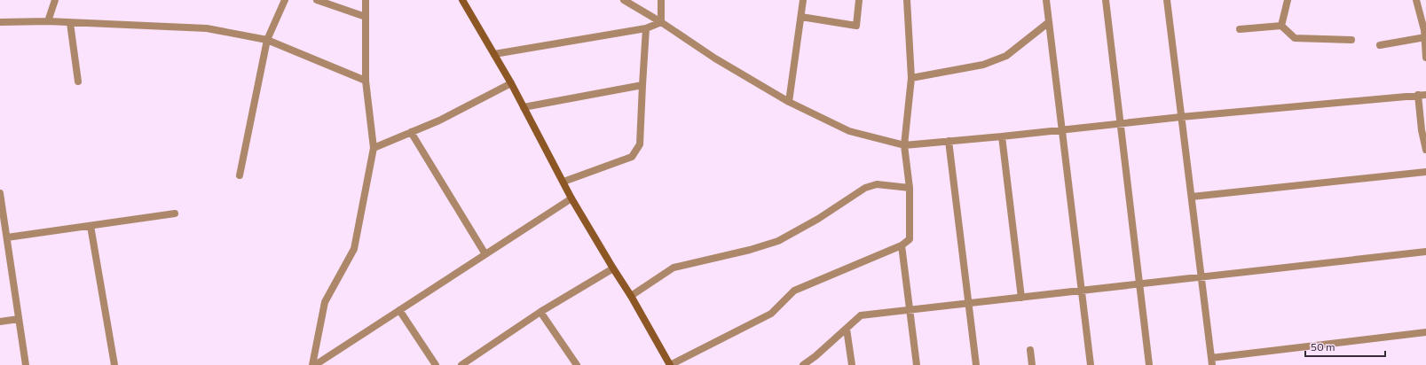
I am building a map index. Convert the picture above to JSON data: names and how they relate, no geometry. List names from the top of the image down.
{
  "scale_bar": "50 m"
}
